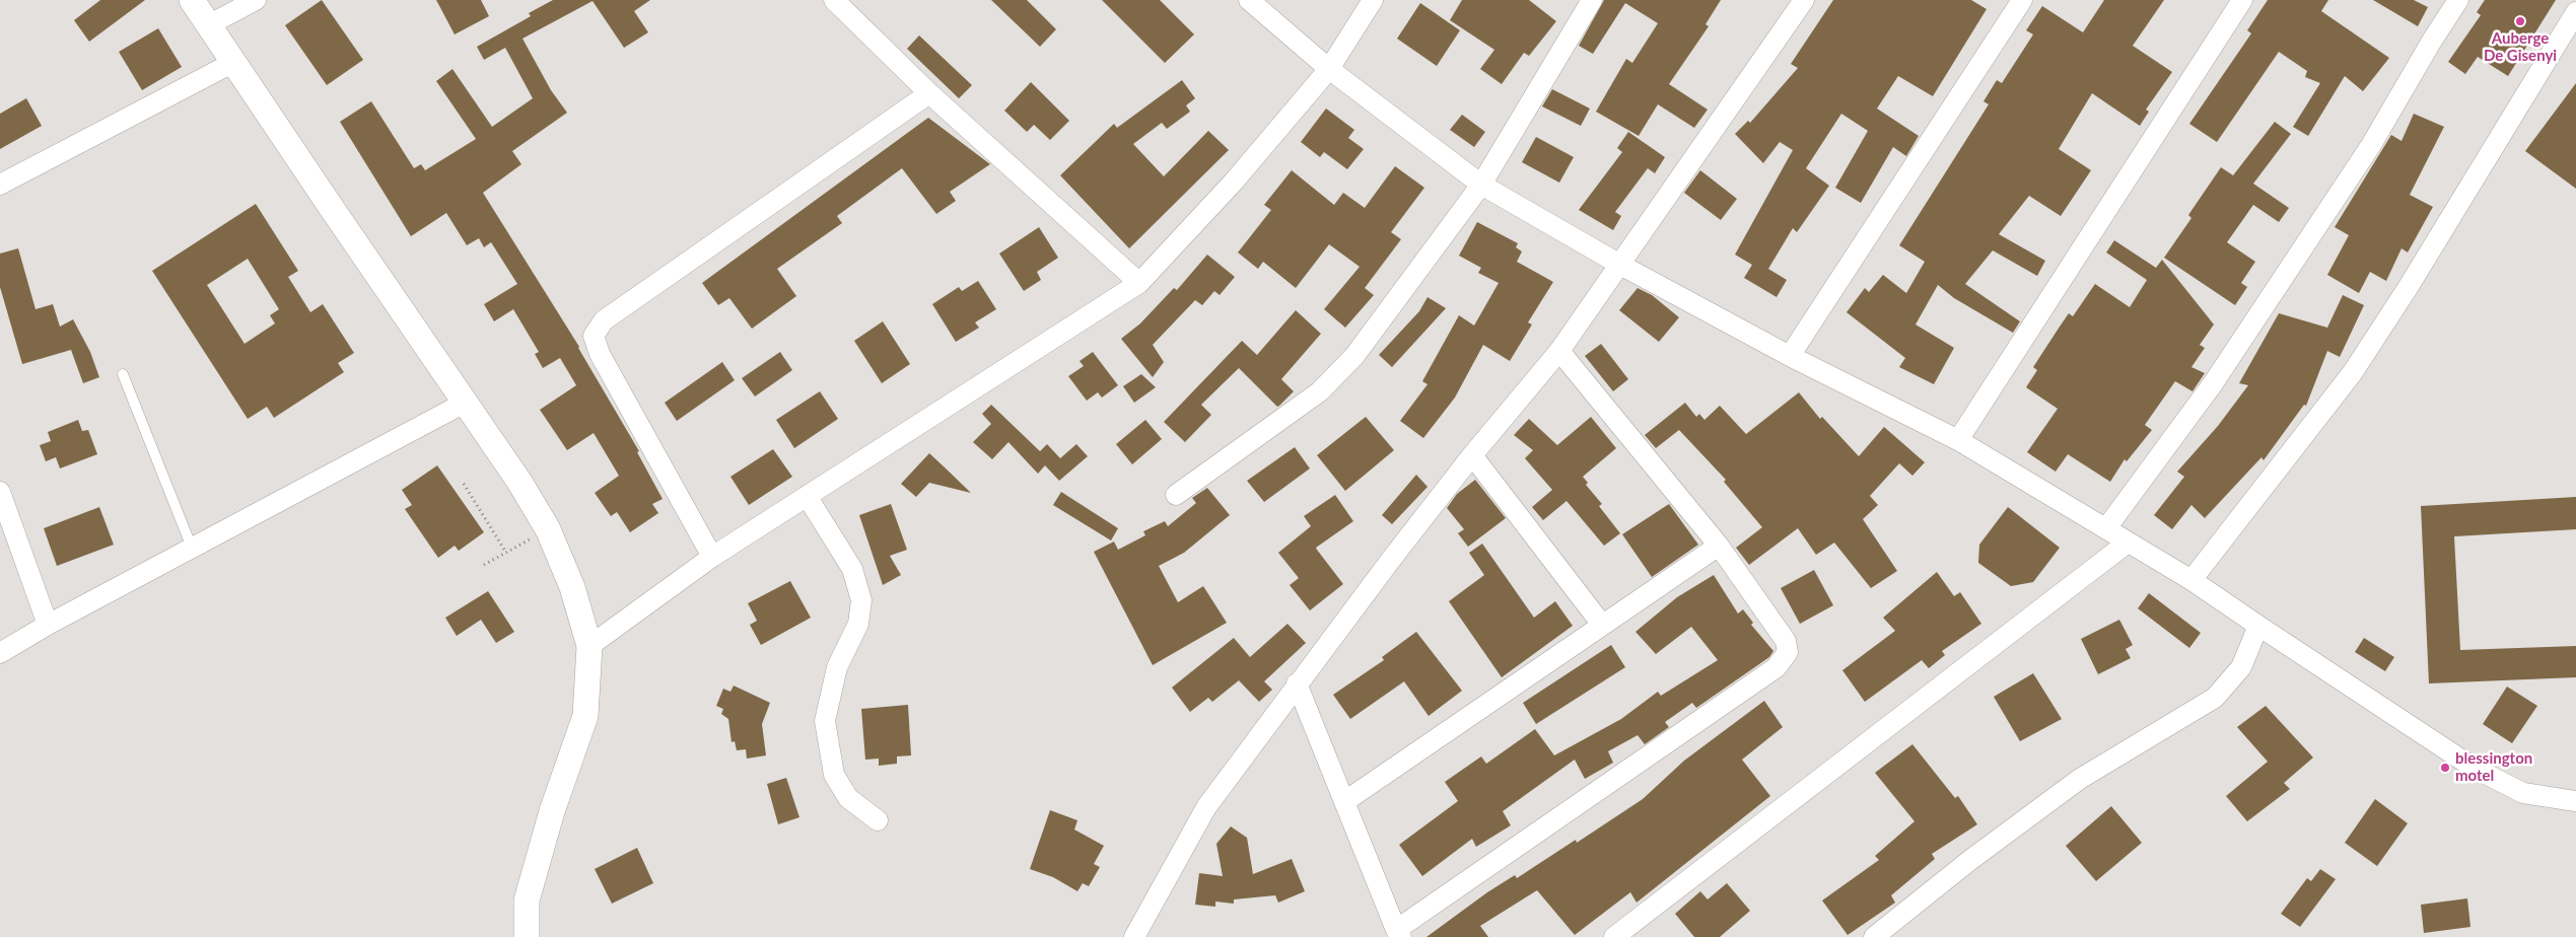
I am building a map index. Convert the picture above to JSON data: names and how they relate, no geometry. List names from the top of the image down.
{
  "places": ["Auberge De Gisenyi", "blessington motel"]
}
